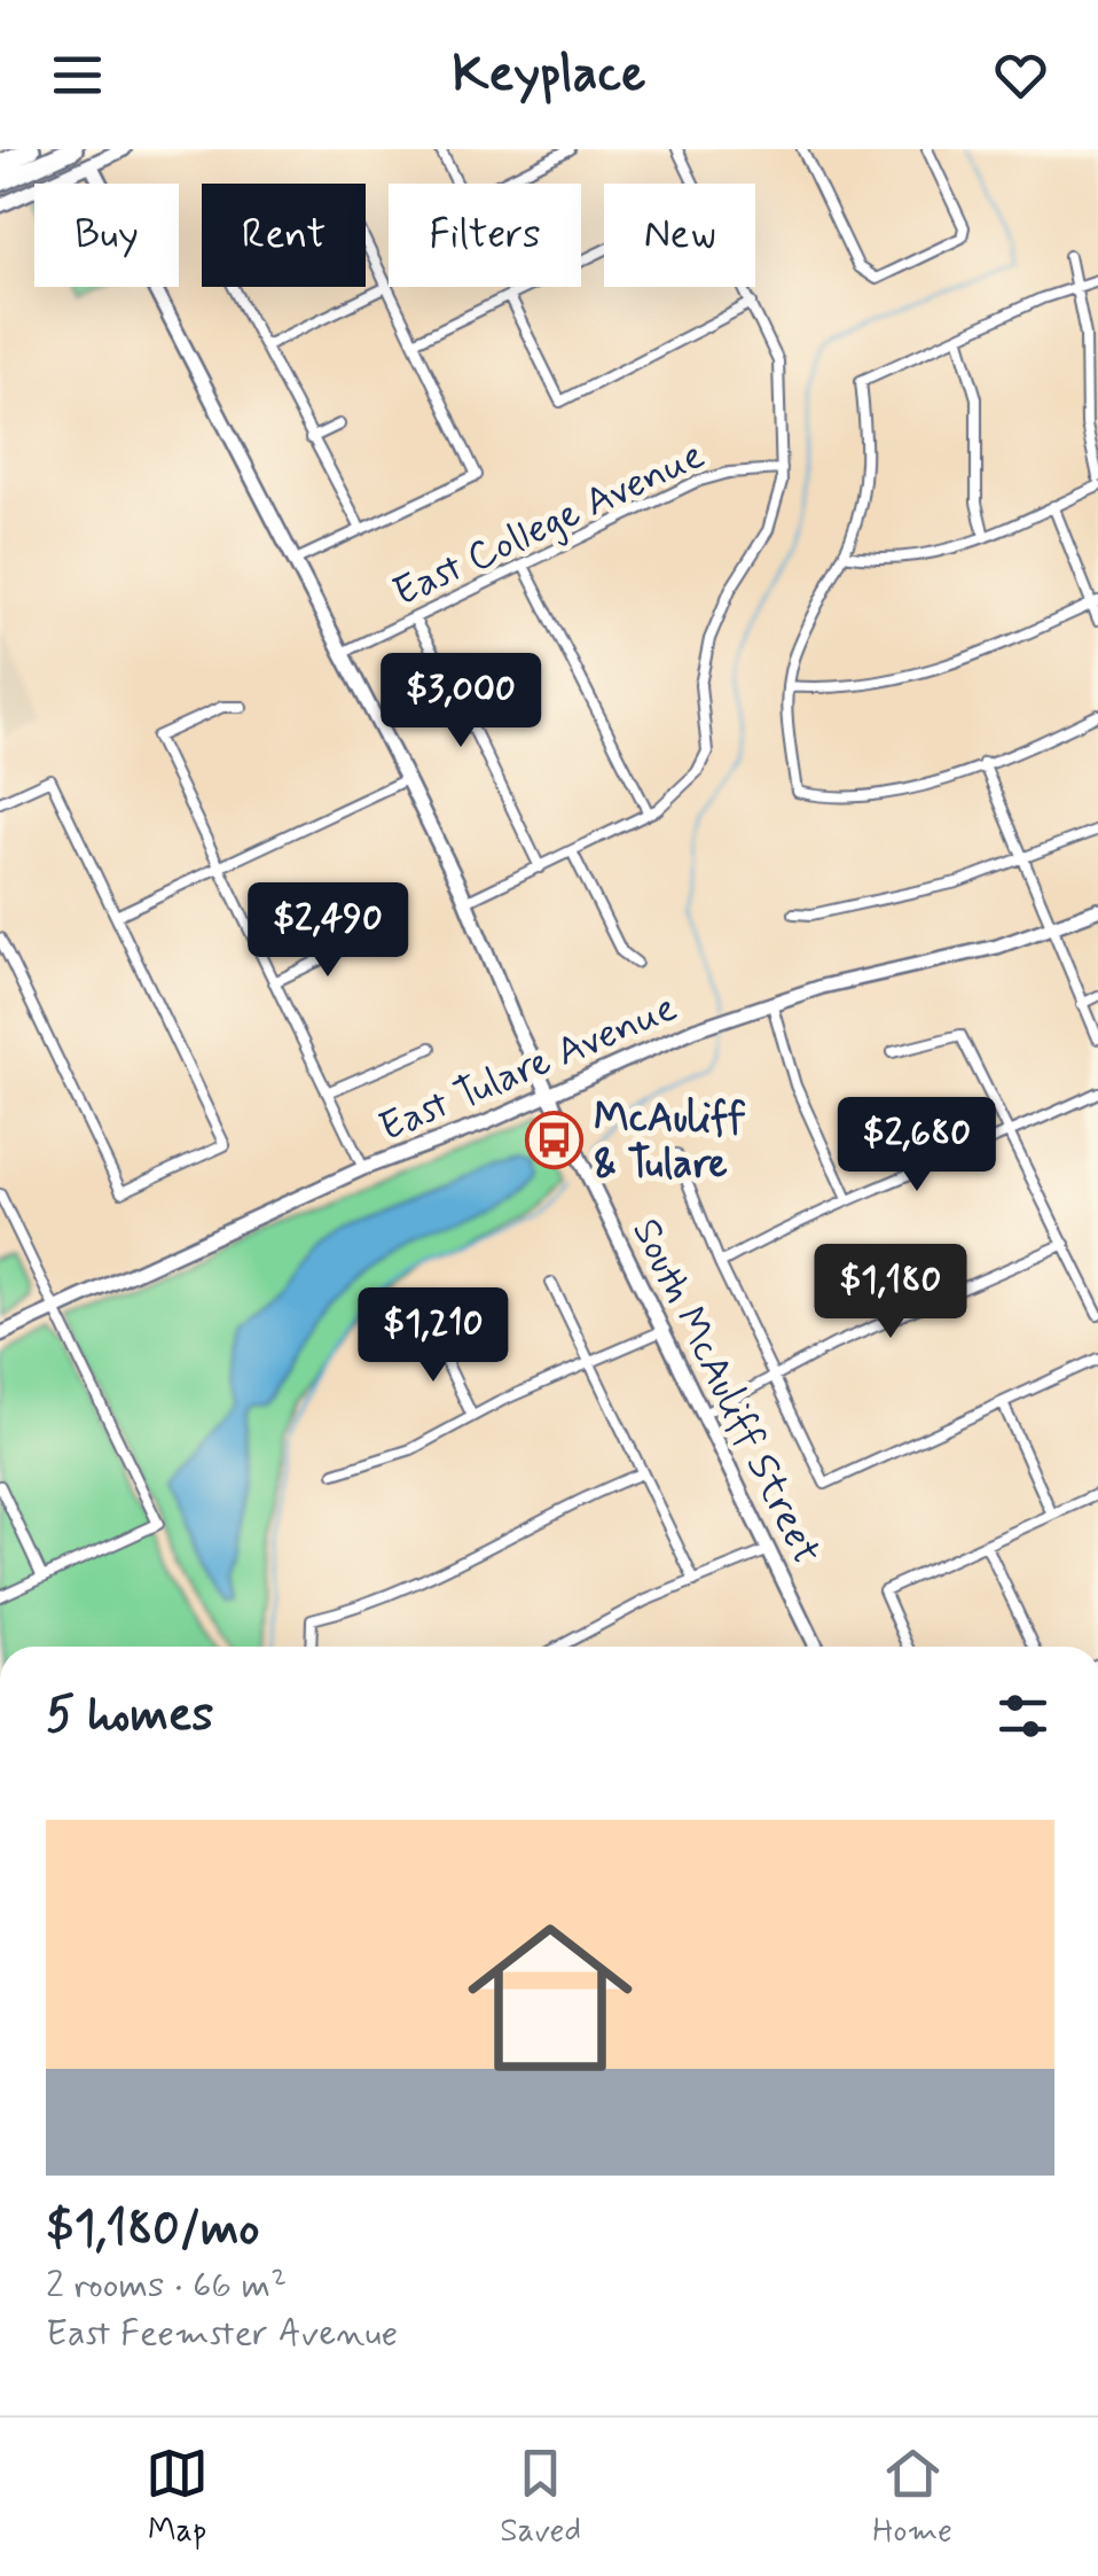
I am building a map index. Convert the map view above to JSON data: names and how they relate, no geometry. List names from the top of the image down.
{
  "streets": {
    "street": ["East College Avenue", "East Tulare Avenue", "South McAuliff Street"]
  },
  "crossings": [
    ["East College Avenue", "South McAuliff Street"],
    ["East Tulare Avenue", "South McAuliff Street"]
  ],
  "places": {
    "bus stop": ["McAuliff & Tulare"]
  },
  "page": {
    "header": "Keyplace",
    "chip": [
      "Buy",
      "Rent",
      "Filters",
      "New"
    ],
    "price": [
      "$3,000",
      "$2,490",
      "$2,680",
      "$1,180",
      "$1,210"
    ],
    "heading": "5 homes",
    "list": [
      {
        "name": "$1,180/mo",
        "note": "2 rooms · 66 m² · East Feemster Avenue"
      }
    ],
    "tabs": ["Map", "Saved", "Home"]
  }
}
